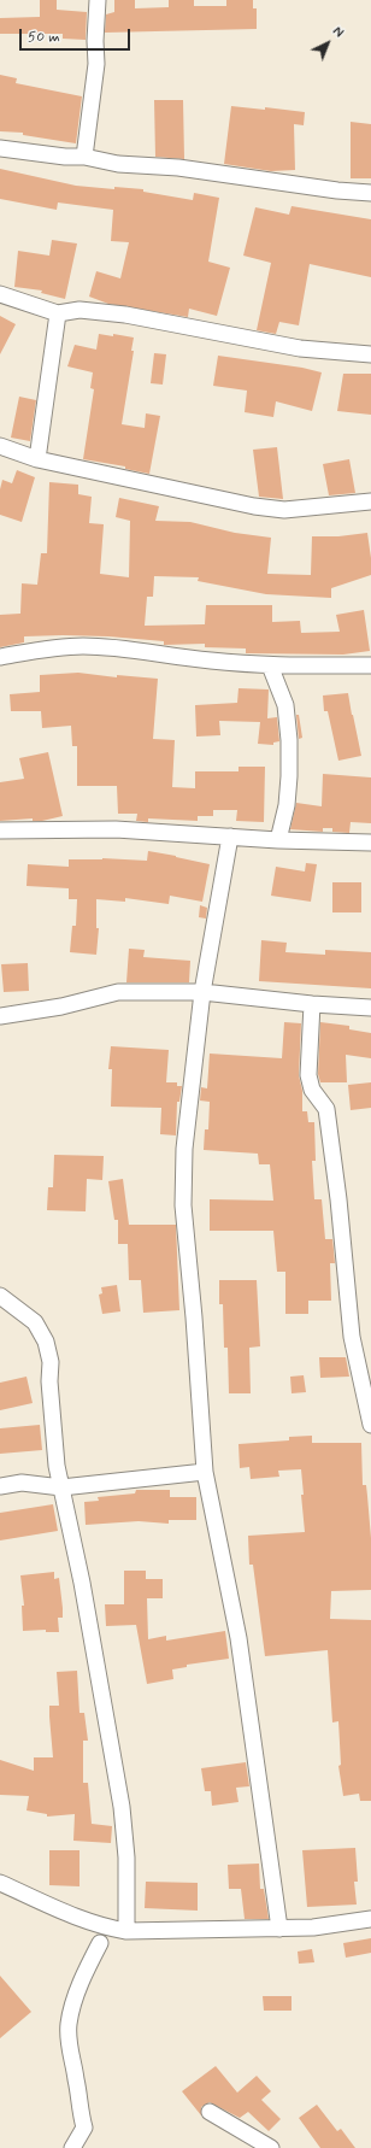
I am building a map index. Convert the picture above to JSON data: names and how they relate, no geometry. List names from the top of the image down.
{
  "scale_bar": "50 m",
  "north": "top right"
}
